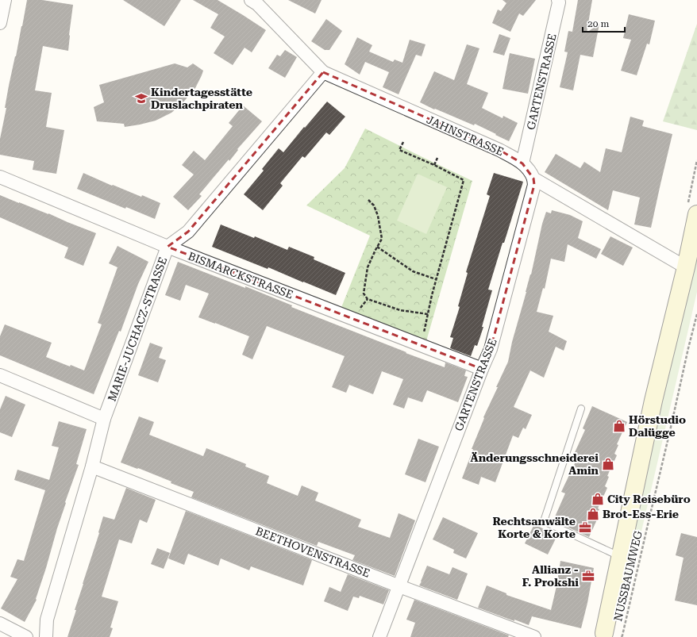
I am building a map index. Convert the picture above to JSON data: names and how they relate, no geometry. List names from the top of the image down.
{
  "streets": {
    "street": [
      "GARTENSTRASSE",
      "JAHNSTRASSE",
      "BISMARCKSTRASSE",
      "MARIE-JUCHACZ-STRASSE",
      "BEETHOVENSTRASSE"
    ],
    "path": ["NUSSBAUMWEG"]
  },
  "crossings": [
    ["GARTENSTRASSE", "JAHNSTRASSE"],
    ["GARTENSTRASSE", "BISMARCKSTRASSE"],
    ["GARTENSTRASSE", "BEETHOVENSTRASSE"],
    ["JAHNSTRASSE", "MARIE-JUCHACZ-STRASSE"],
    ["BISMARCKSTRASSE", "MARIE-JUCHACZ-STRASSE"],
    ["MARIE-JUCHACZ-STRASSE", "BEETHOVENSTRASSE"]
  ],
  "places": {
    "school or university": ["Kindertagesstätte Druslachpiraten"],
    "shop": [
      "Hörstudio Dalügge",
      "Änderungsschneiderei Amin",
      "City Reisebüro",
      "Brot-Ess-Erie"
    ],
    "office": ["Rechtsanwälte Korte & Korte", "Allianz - F. Prokshi"]
  },
  "scale_bar": "20 m"
}
